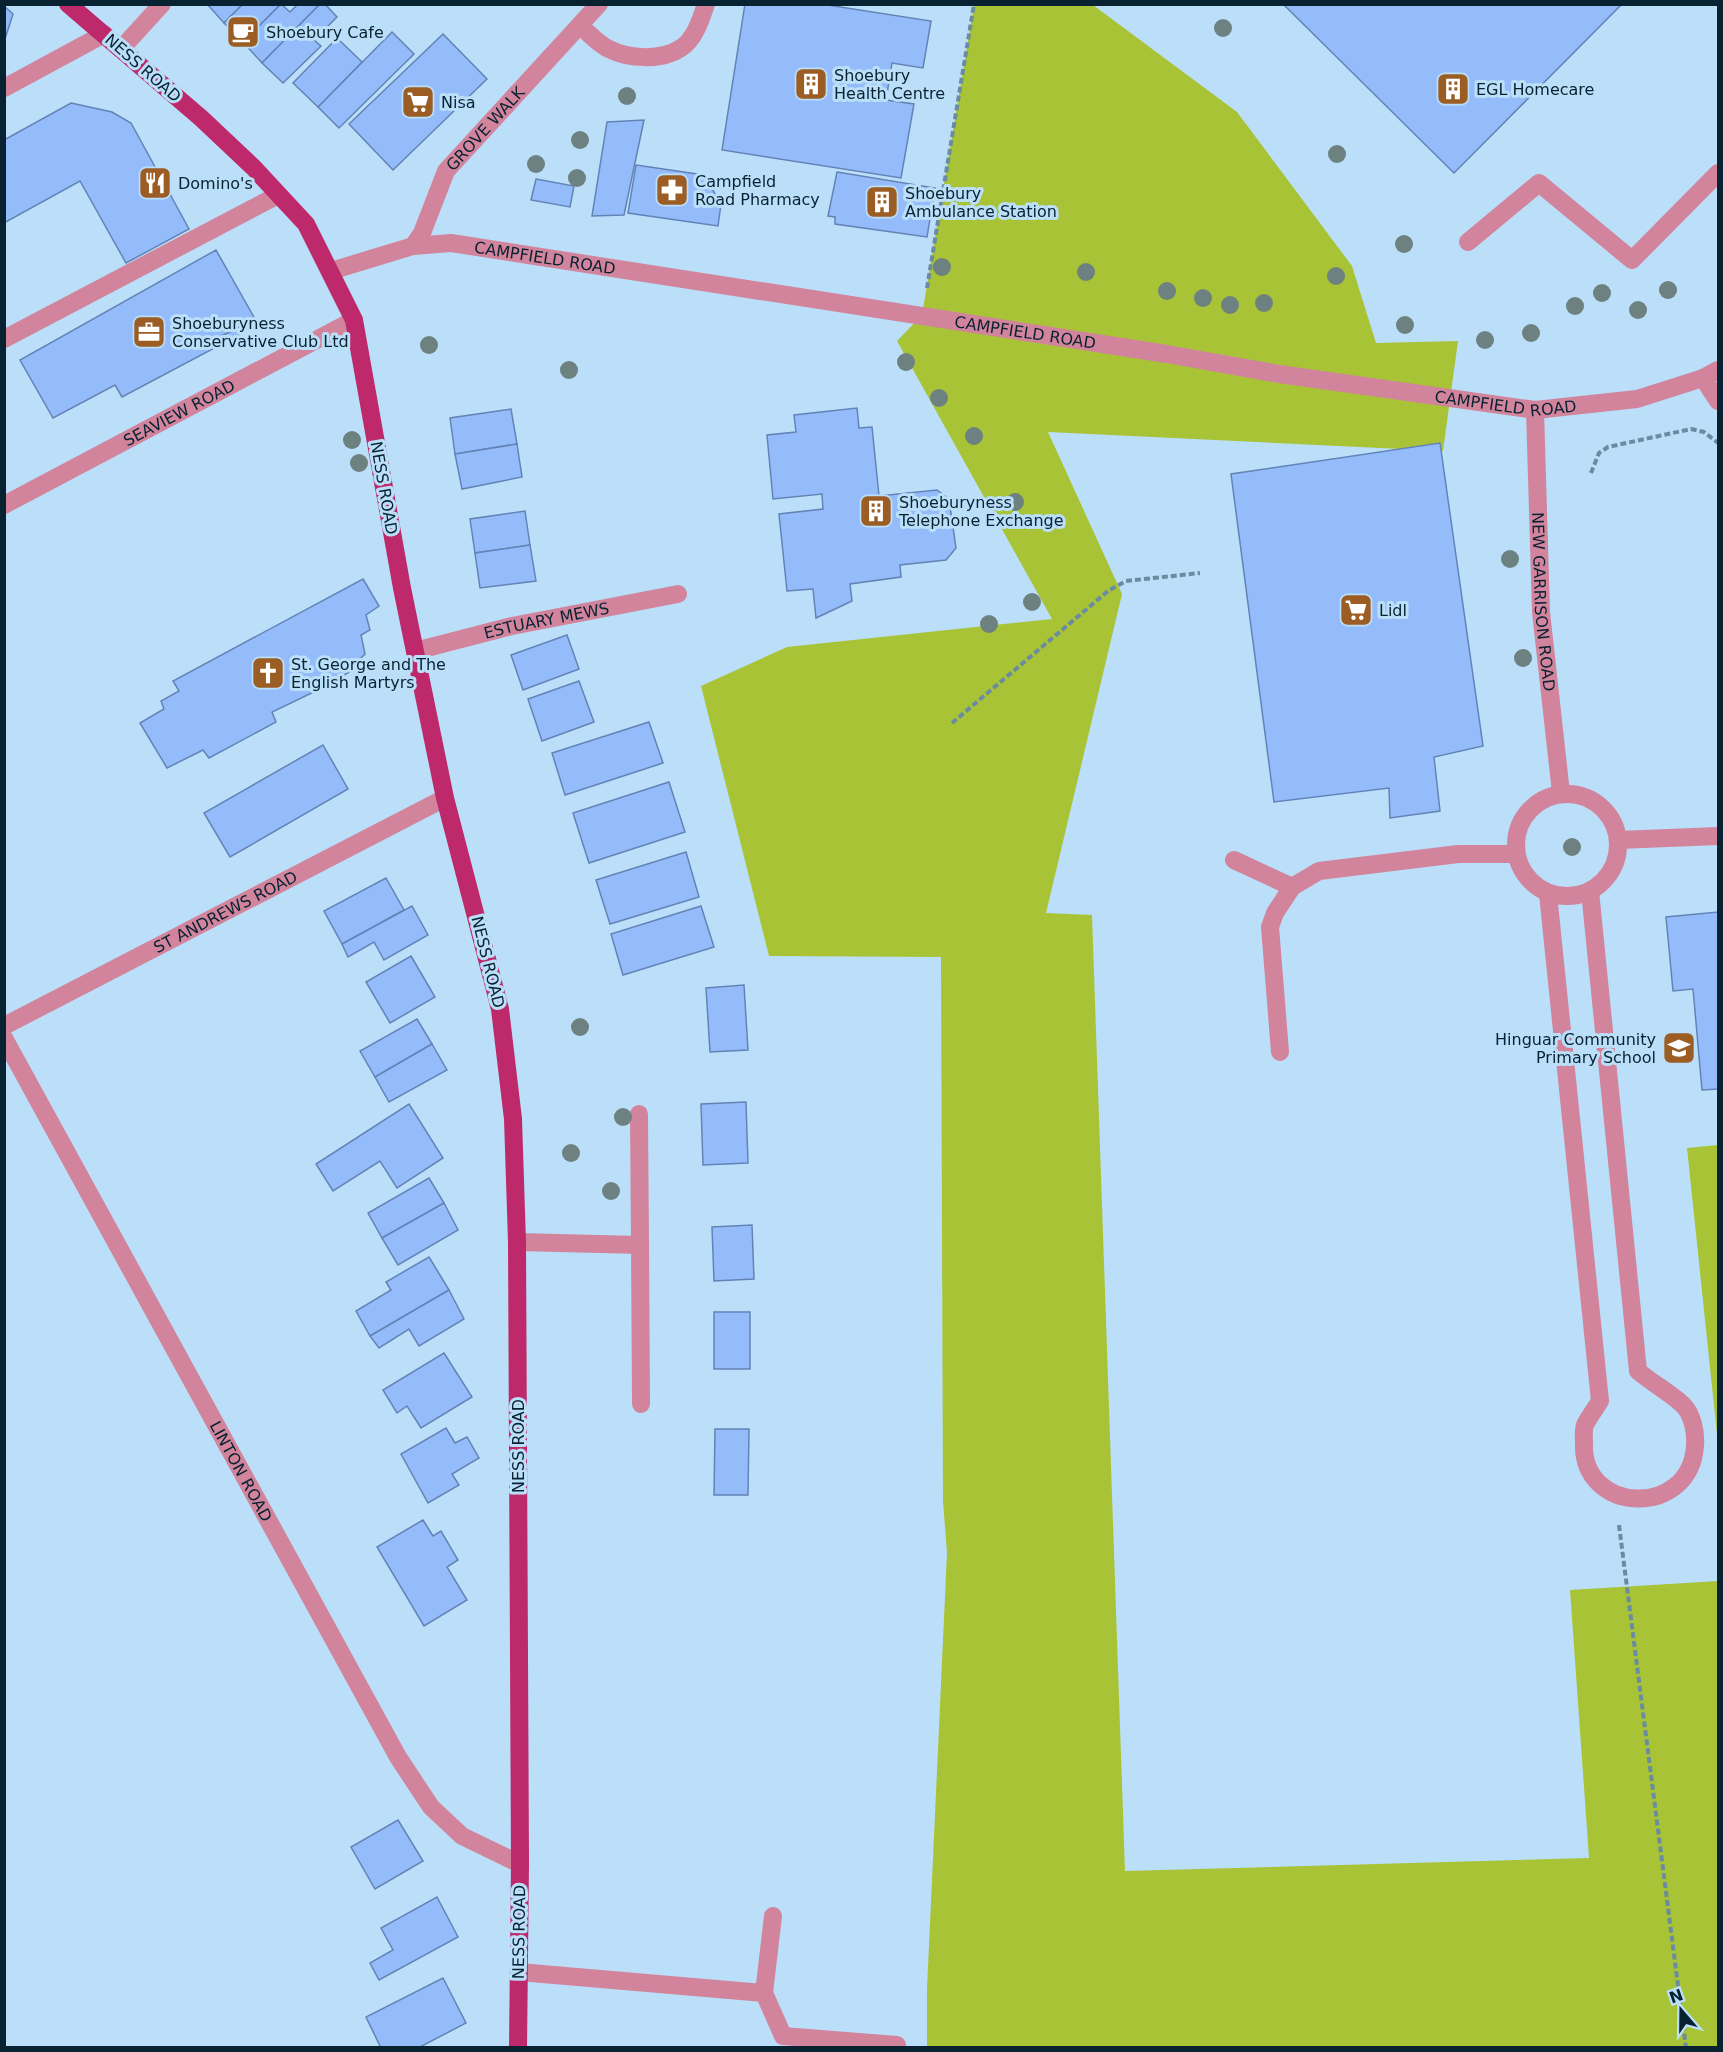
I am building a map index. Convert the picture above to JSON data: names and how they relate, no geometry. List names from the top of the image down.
{
  "streets": {
    "main road": ["NESS ROAD"],
    "street": [
      "GROVE WALK",
      "CAMPFIELD ROAD",
      "SEAVIEW ROAD",
      "NEW GARRISON ROAD",
      "ESTUARY MEWS",
      "ST ANDREWS ROAD",
      "LINTON ROAD"
    ]
  },
  "crossings": [
    ["NESS ROAD", "CAMPFIELD ROAD"],
    ["NESS ROAD", "SEAVIEW ROAD"],
    ["NESS ROAD", "ESTUARY MEWS"],
    ["NESS ROAD", "ST ANDREWS ROAD"],
    ["NESS ROAD", "LINTON ROAD"],
    ["GROVE WALK", "CAMPFIELD ROAD"],
    ["CAMPFIELD ROAD", "NEW GARRISON ROAD"]
  ],
  "places": {
    "cafe": ["Shoebury Cafe"],
    "building": [
      "Shoebury Health Centre",
      "EGL Homecare",
      "Shoebury Ambulance Station",
      "Shoeburyness Telephone Exchange"
    ],
    "supermarket": ["Nisa", "Lidl"],
    "restaurant": ["Domino's"],
    "pharmacy": ["Campfield Road Pharmacy"],
    "office": ["Shoeburyness Conservative Club Ltd"],
    "church": ["St. George and The English Martyrs"],
    "school or university": ["Hinguar Community Primary School"]
  },
  "north": "top"
}
